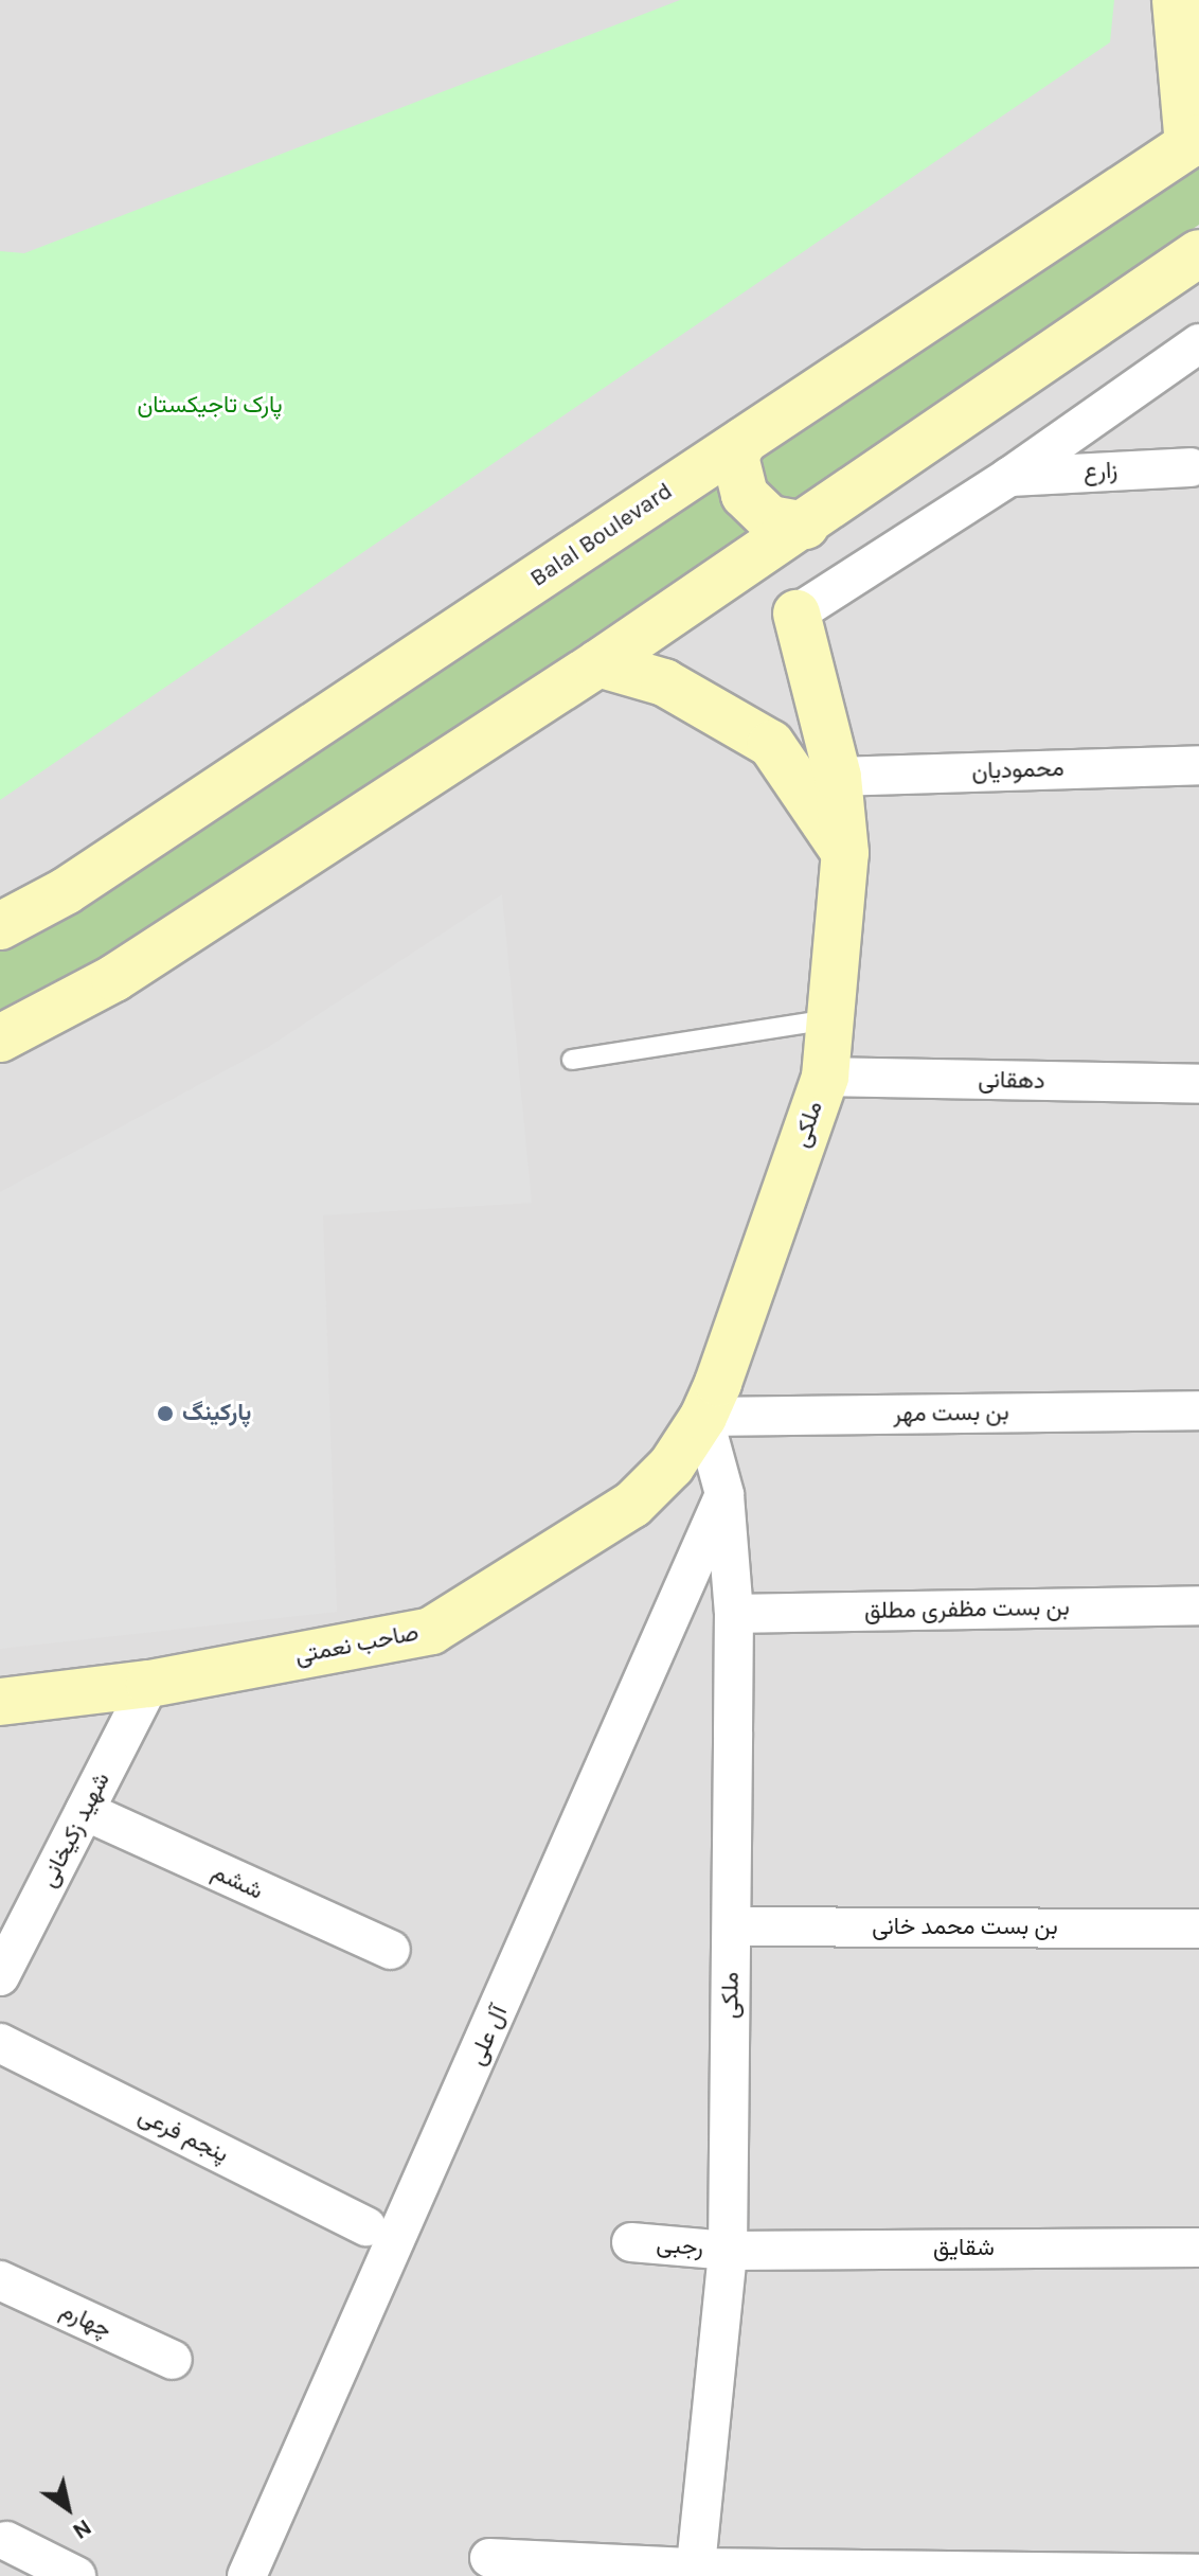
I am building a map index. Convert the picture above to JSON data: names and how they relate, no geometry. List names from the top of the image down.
{
  "streets": {
    "main road": ["Balal Boulevard", "ملکی", "صاحب نعمتی"],
    "street": [
      "زارع",
      "محمودیان",
      "دهقانی",
      "بن بست مهر",
      "بن بست مظفری مطلق",
      "شهید زکیخانی",
      "ششم",
      "بن بست محمد خانی",
      "آل علی",
      "پنجم فرعی",
      "رجبی",
      "شقایق",
      "چهارم"
    ]
  },
  "crossings": [
    ["محمودیان", "ملکی"],
    ["دهقانی", "ملکی"],
    ["ملکی", "بن بست مهر"],
    ["ملکی", "بن بست مظفری مطلق"],
    ["ملکی", "صاحب نعمتی"],
    ["ملکی", "بن بست محمد خانی"],
    ["ملکی", "آل علی"],
    ["ملکی", "رجبی"],
    ["ملکی", "شقایق"],
    ["بن بست مهر", "صاحب نعمتی"],
    ["صاحب نعمتی", "شهید زکیخانی"],
    ["شهید زکیخانی", "ششم"],
    ["رجبی", "شقایق"]
  ],
  "parks": ["پارک تاجیکستان"],
  "places": ["پارکینگ"],
  "north": "bottom right"
}
